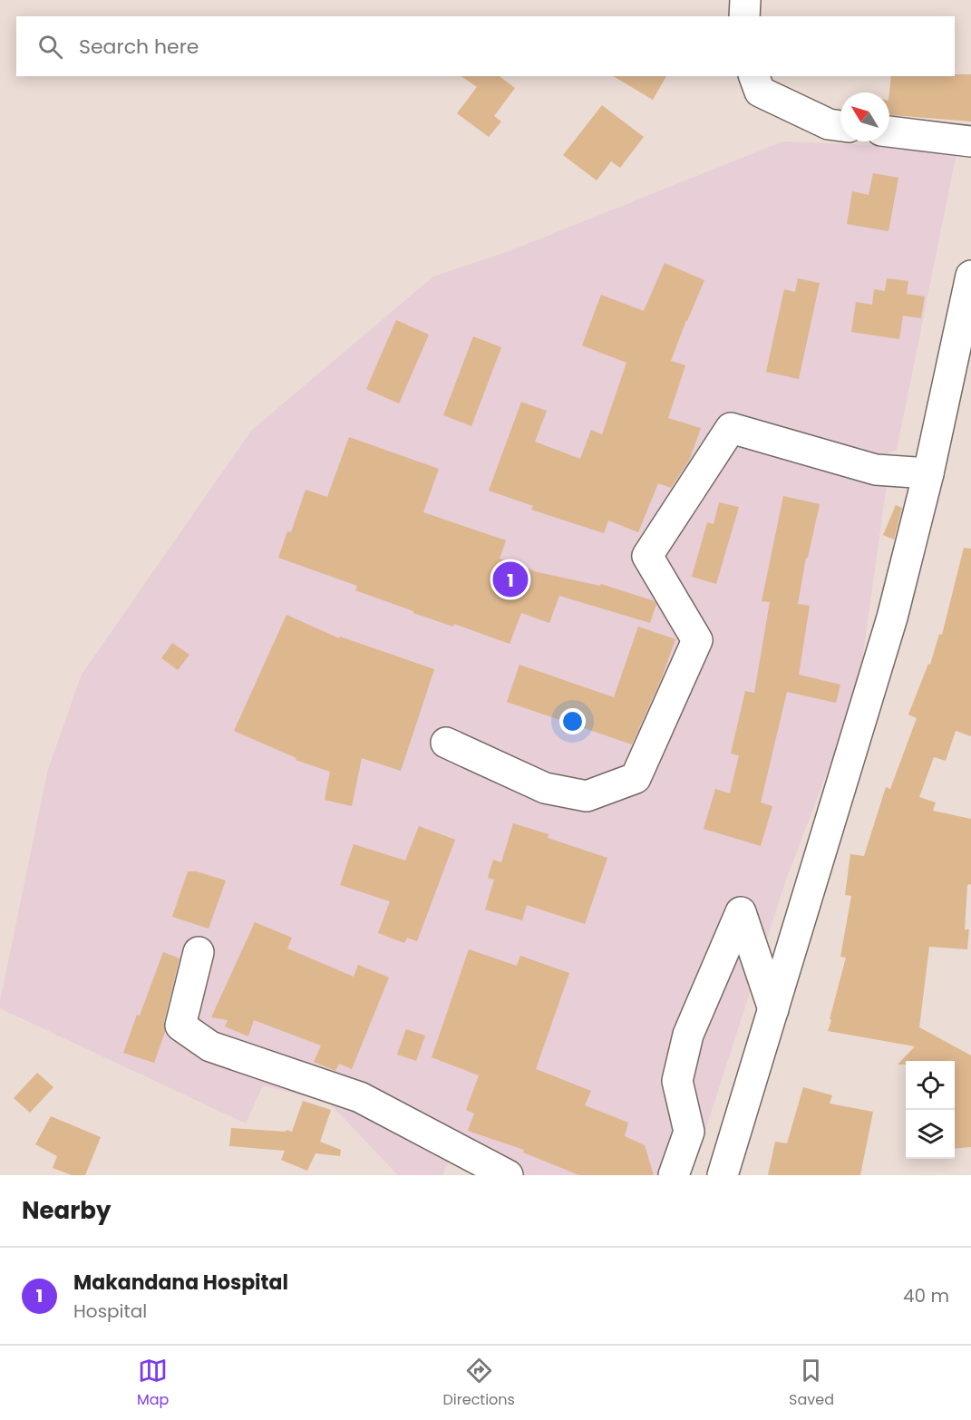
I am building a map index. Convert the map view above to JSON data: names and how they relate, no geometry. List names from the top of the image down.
{
  "north": "top left",
  "page": {
    "search": "Search here",
    "pins": "1",
    "heading": "Nearby",
    "list": [
      {
        "mark": "1",
        "name": "Makandana Hospital",
        "note": "Hospital",
        "value": "40 m"
      }
    ],
    "nav": ["Map", "Directions", "Saved"]
  }
}
